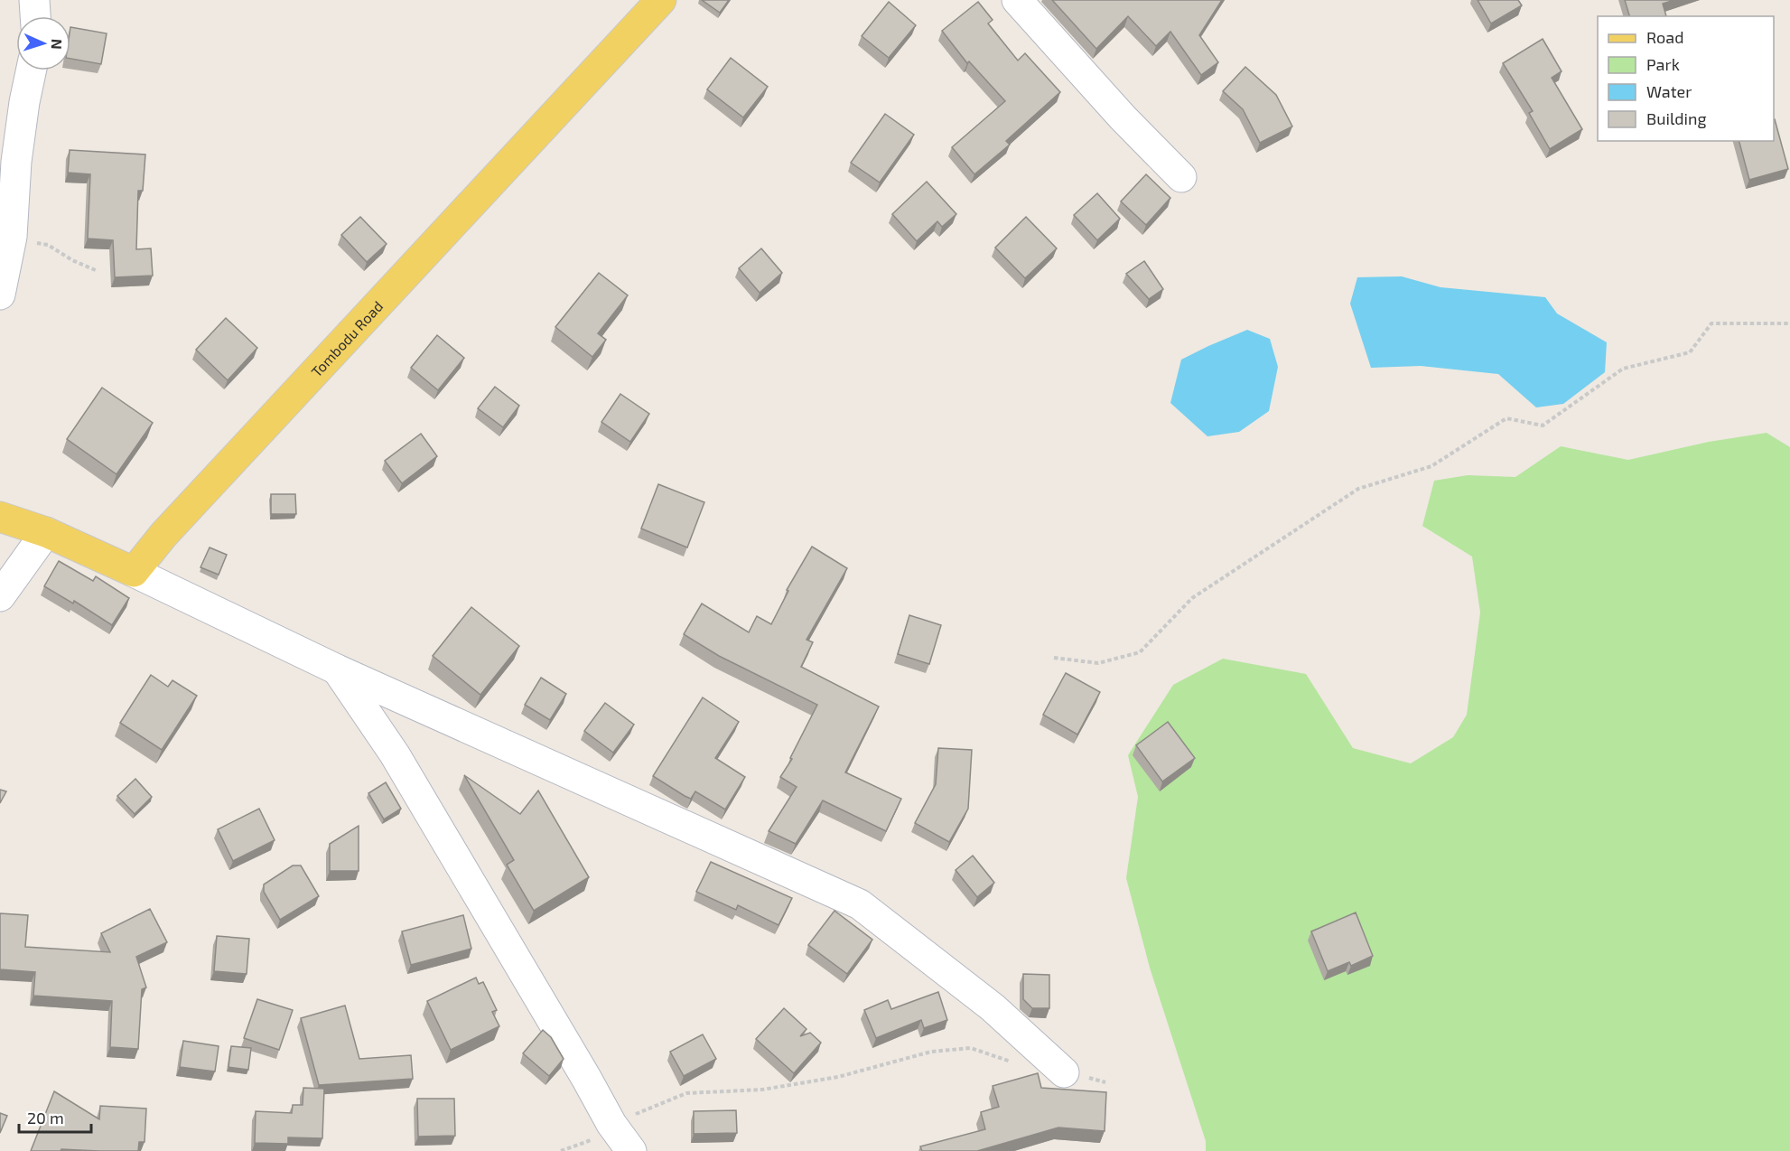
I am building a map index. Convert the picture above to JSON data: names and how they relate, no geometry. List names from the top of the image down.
{
  "streets": {
    "main road": ["Tombodu Road"]
  },
  "legend": [
    "Road",
    "Park",
    "Water",
    "Building"
  ],
  "scale_bar": "20 m",
  "north": "right"
}
